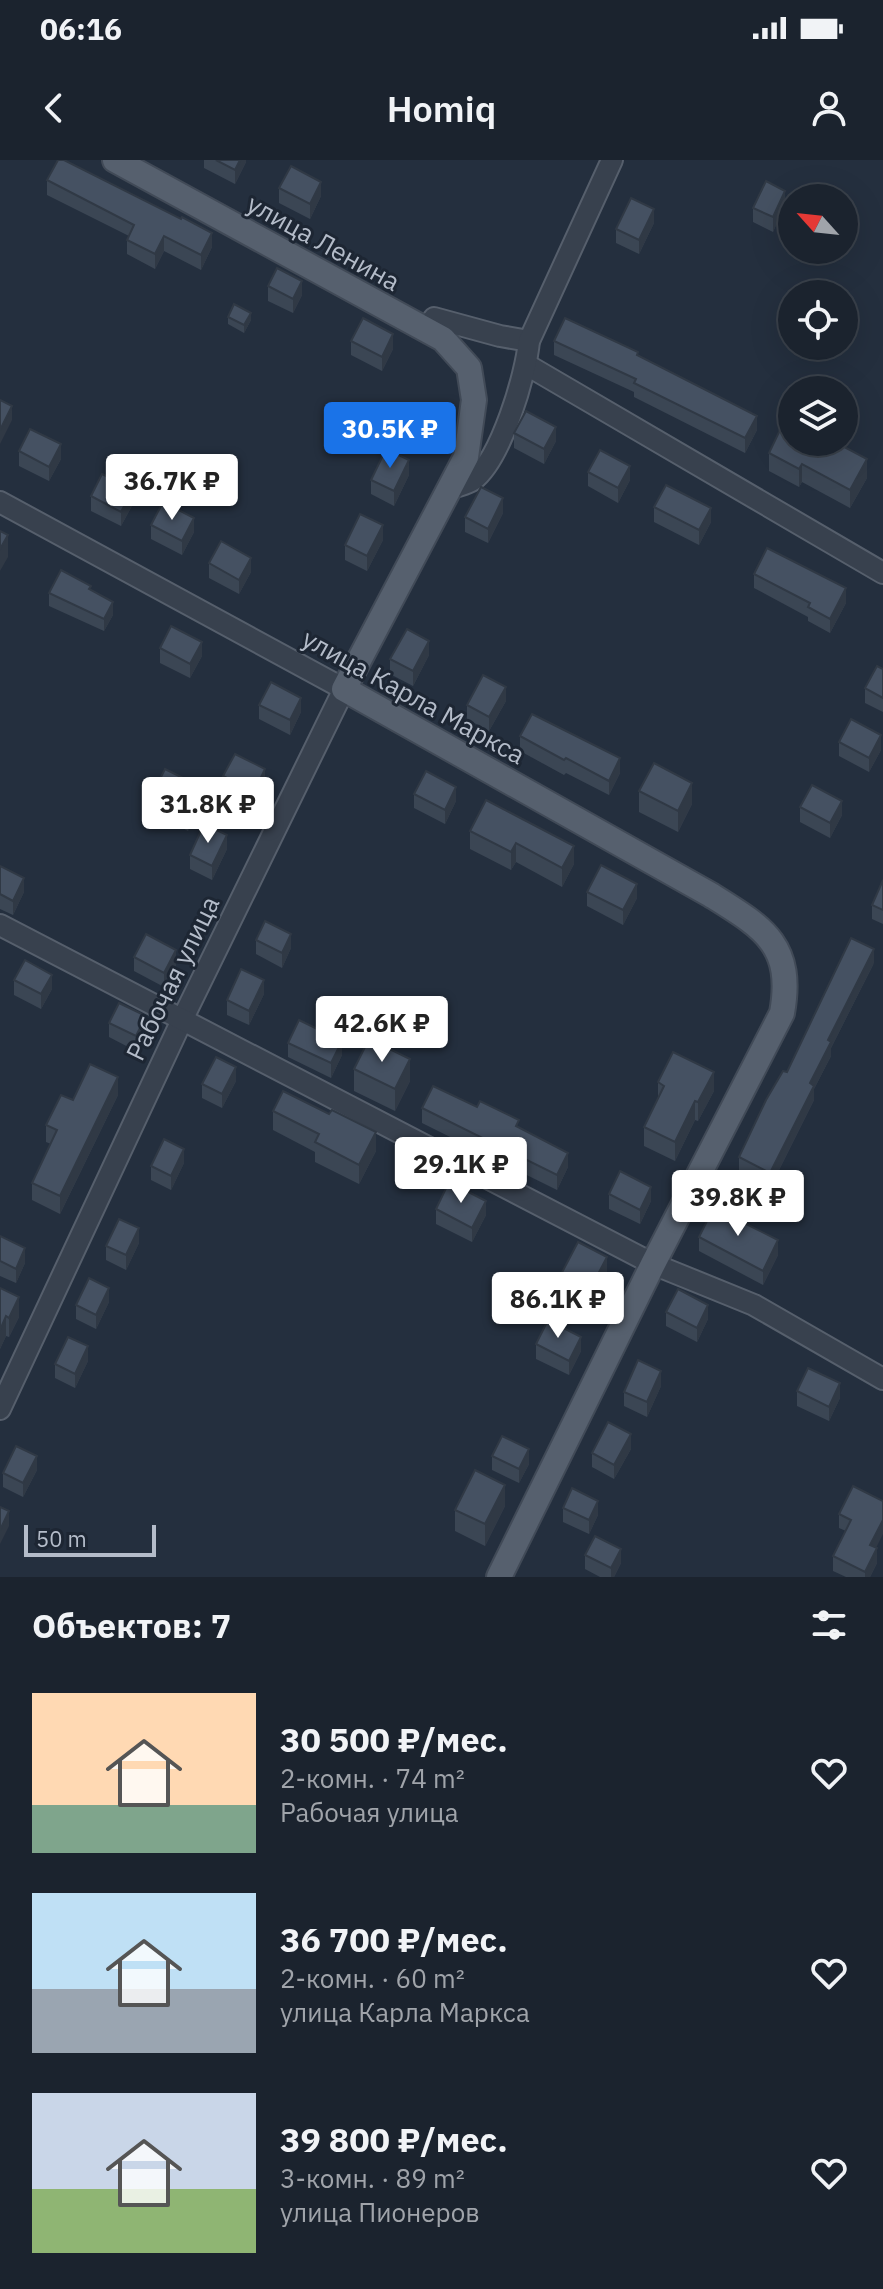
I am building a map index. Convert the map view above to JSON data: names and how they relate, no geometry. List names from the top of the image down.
{
  "streets": {
    "main road": ["улица Ленина", "улица Карла Маркса", "Рабочая улица"]
  },
  "crossings": [
    ["улица Ленина", "Рабочая улица"],
    ["улица Карла Маркса", "Рабочая улица"]
  ],
  "scale_bar": "50 m",
  "north": "top left",
  "page": {
    "status": "06:16",
    "header": "Homiq",
    "price": [
      "30.5K ₽",
      "36.7K ₽",
      "31.8K ₽",
      "42.6K ₽",
      "29.1K ₽",
      "39.8K ₽",
      "86.1K ₽"
    ],
    "scale": "50 m",
    "heading": "Объектов: 7",
    "list": [
      {
        "name": "30 500 ₽/мес.",
        "note": "2-комн. · 74 m² · Рабочая улица"
      },
      {
        "name": "36 700 ₽/мес.",
        "note": "2-комн. · 60 m² · улица Карла Маркса"
      },
      {
        "name": "39 800 ₽/мес.",
        "note": "3-комн. · 89 m² · улица Пионеров"
      }
    ]
  }
}
